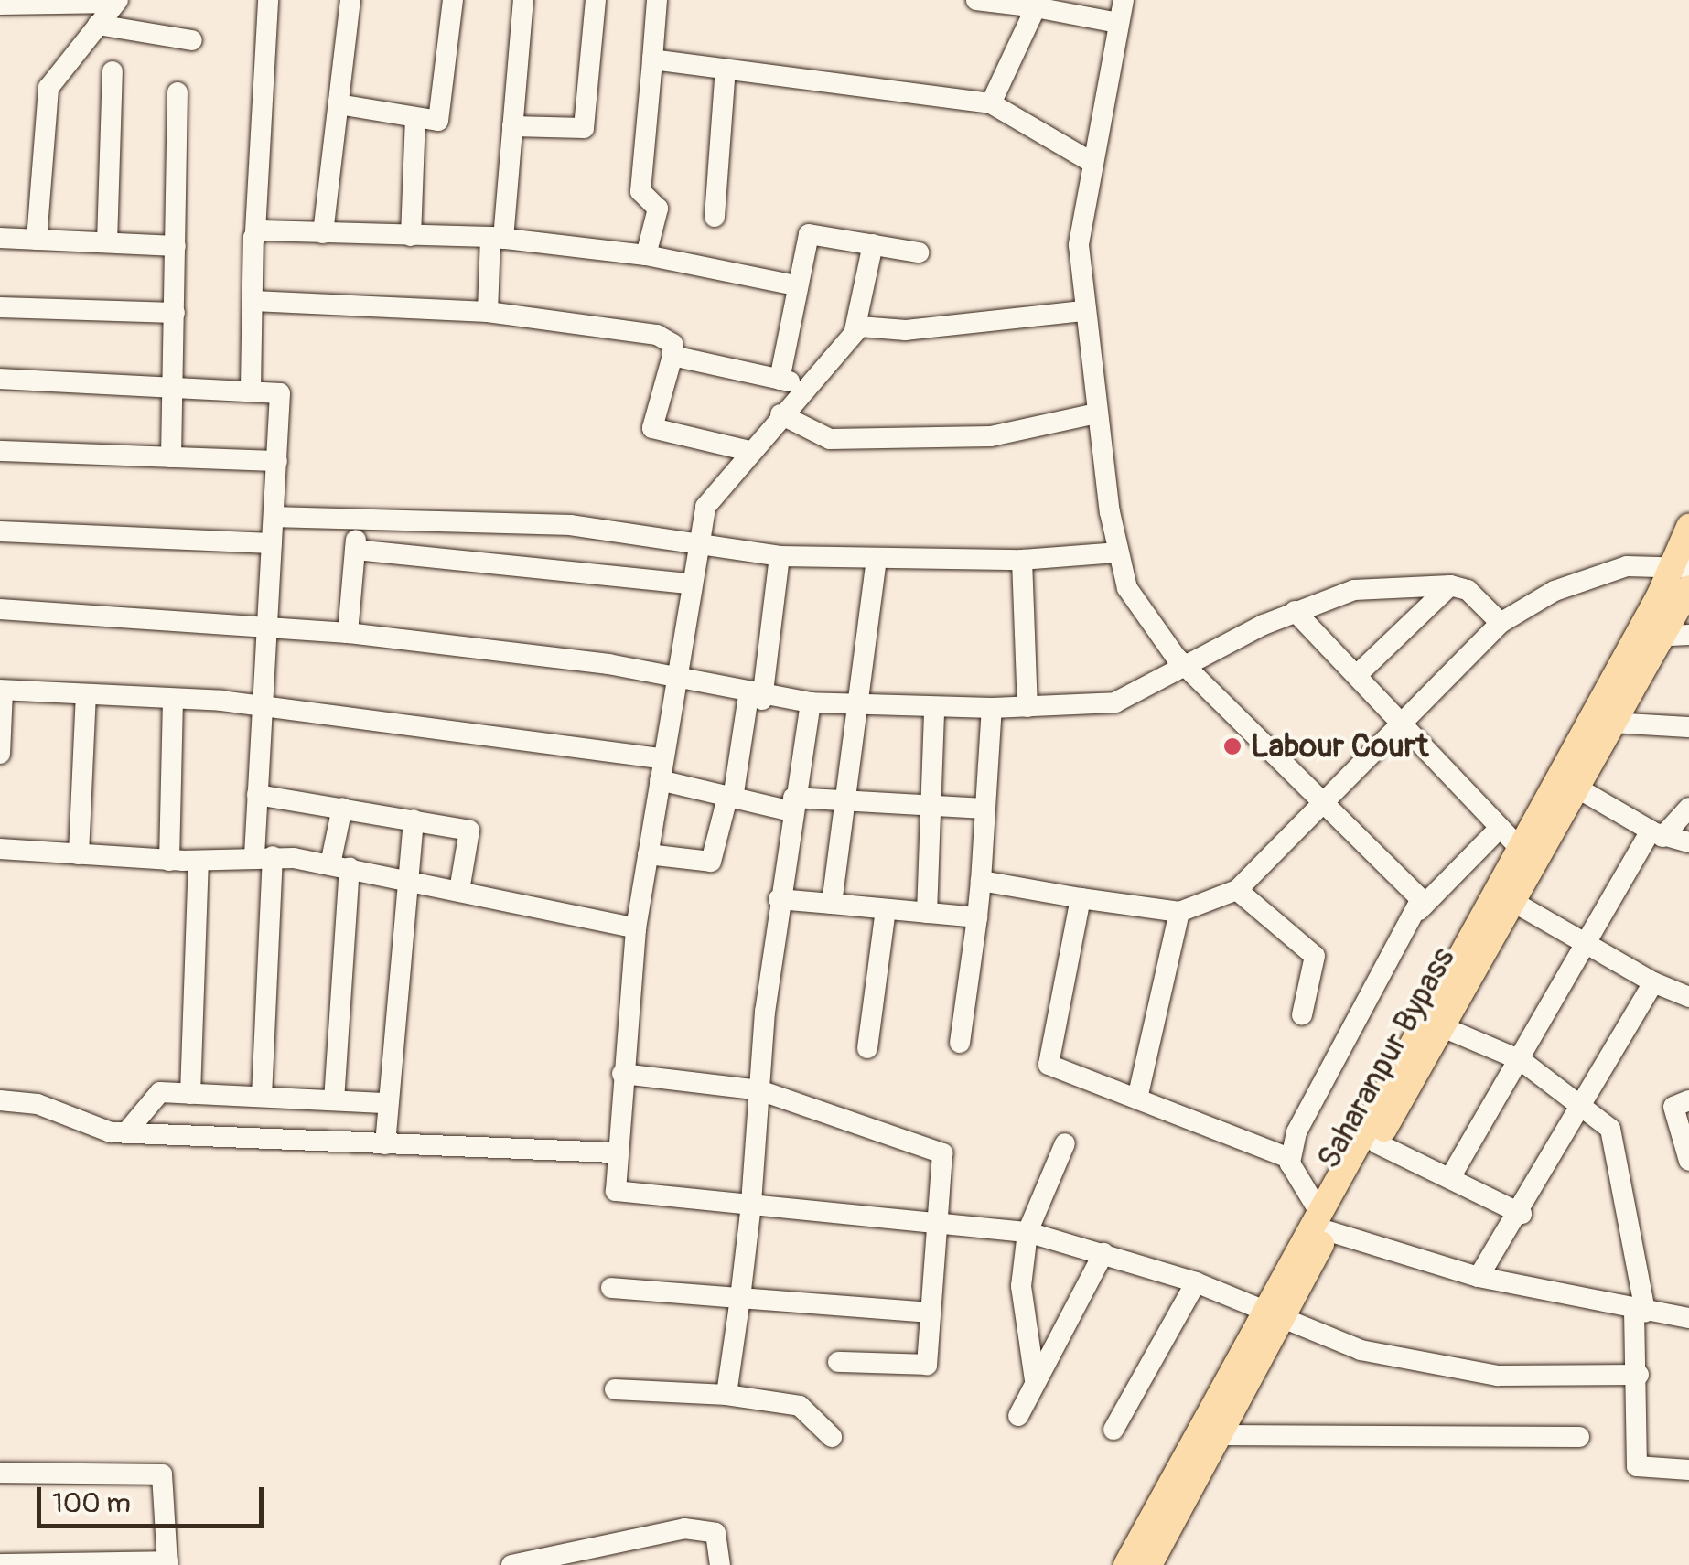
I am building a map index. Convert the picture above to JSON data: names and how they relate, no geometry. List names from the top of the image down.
{
  "streets": {
    "main road": ["Saharanpur Bypass"]
  },
  "places": ["Labour Court"],
  "scale_bar": "100 m"
}
